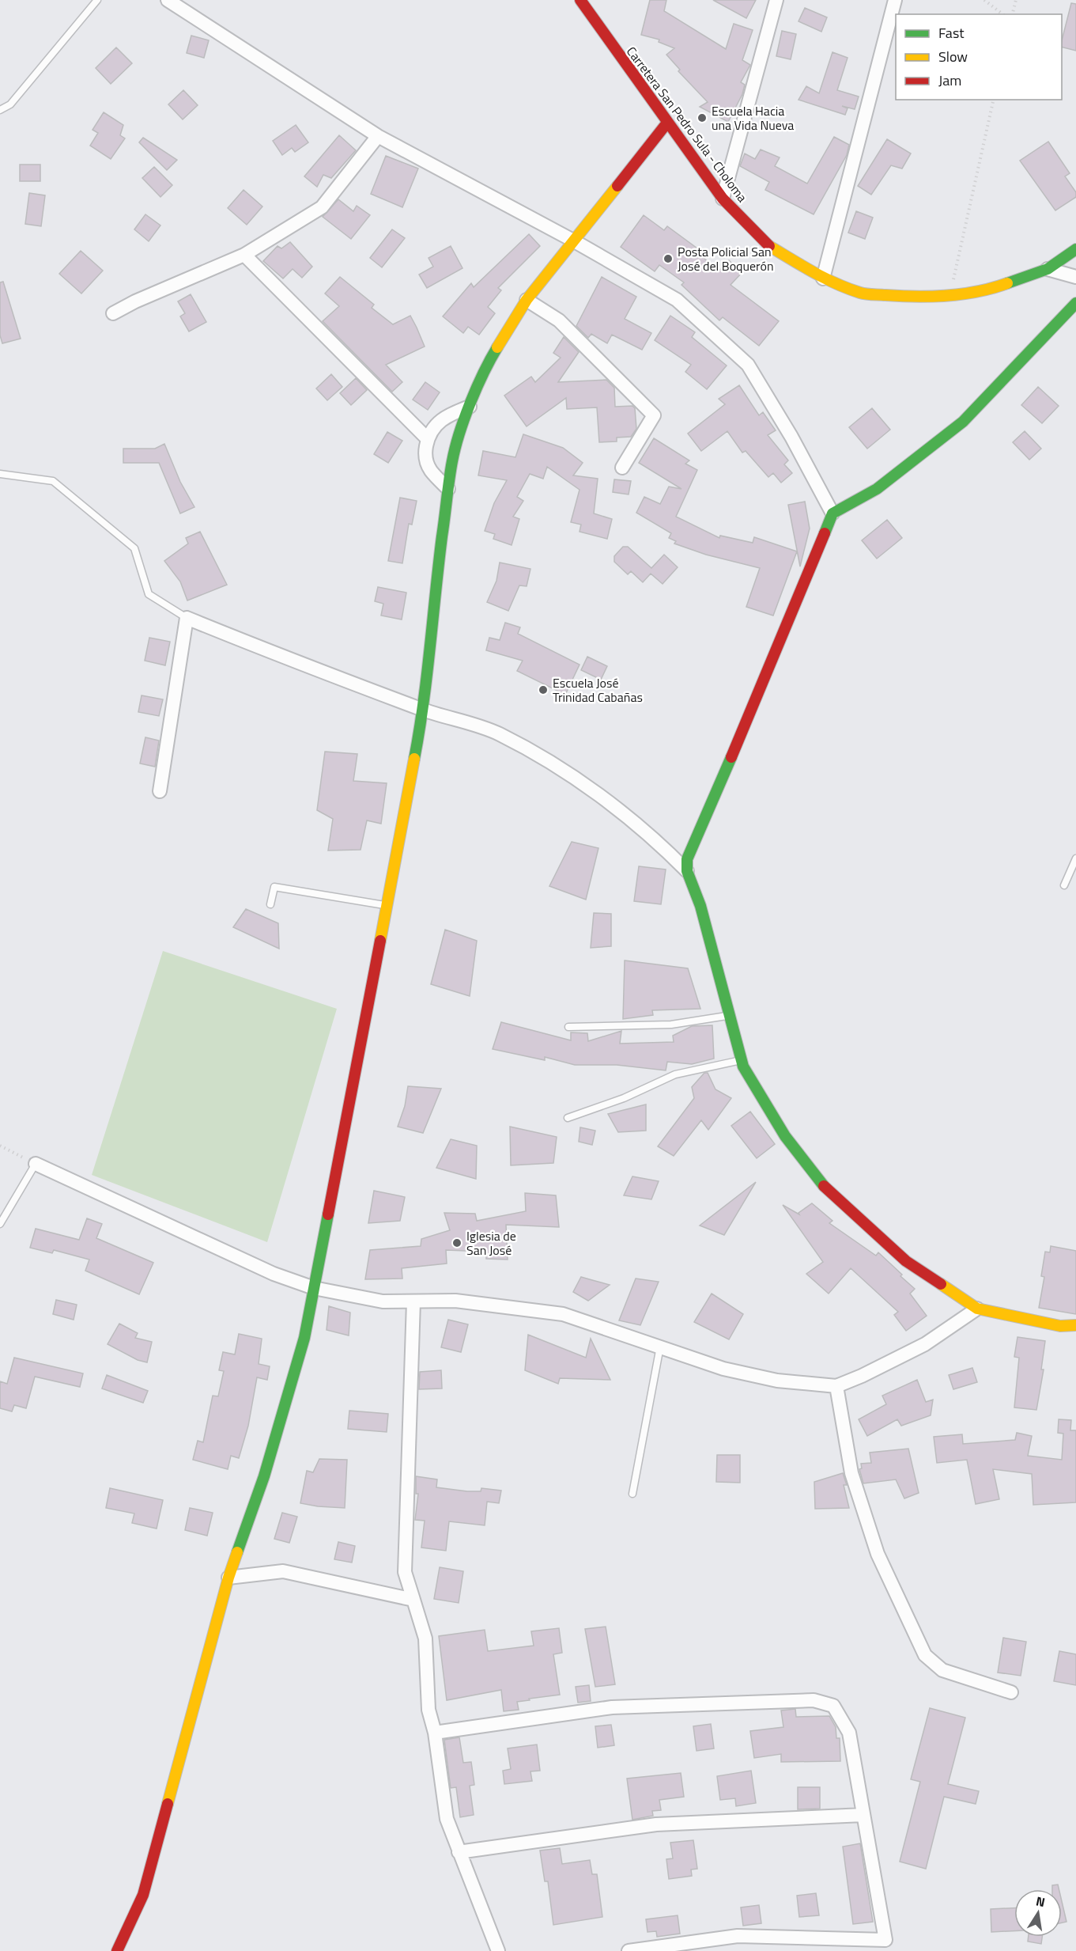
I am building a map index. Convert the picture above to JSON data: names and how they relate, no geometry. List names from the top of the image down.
{
  "streets": {
    "street": ["Carretera San Pedro Sula - Choloma"]
  },
  "places": [
    "Escuela Hacia una Vida Nueva",
    "Posta Policial San José del Boquerón",
    "Escuela José Trinidad Cabañas",
    "Iglesia de San José"
  ],
  "legend": ["Fast", "Slow", "Jam"],
  "north": "top"
}
